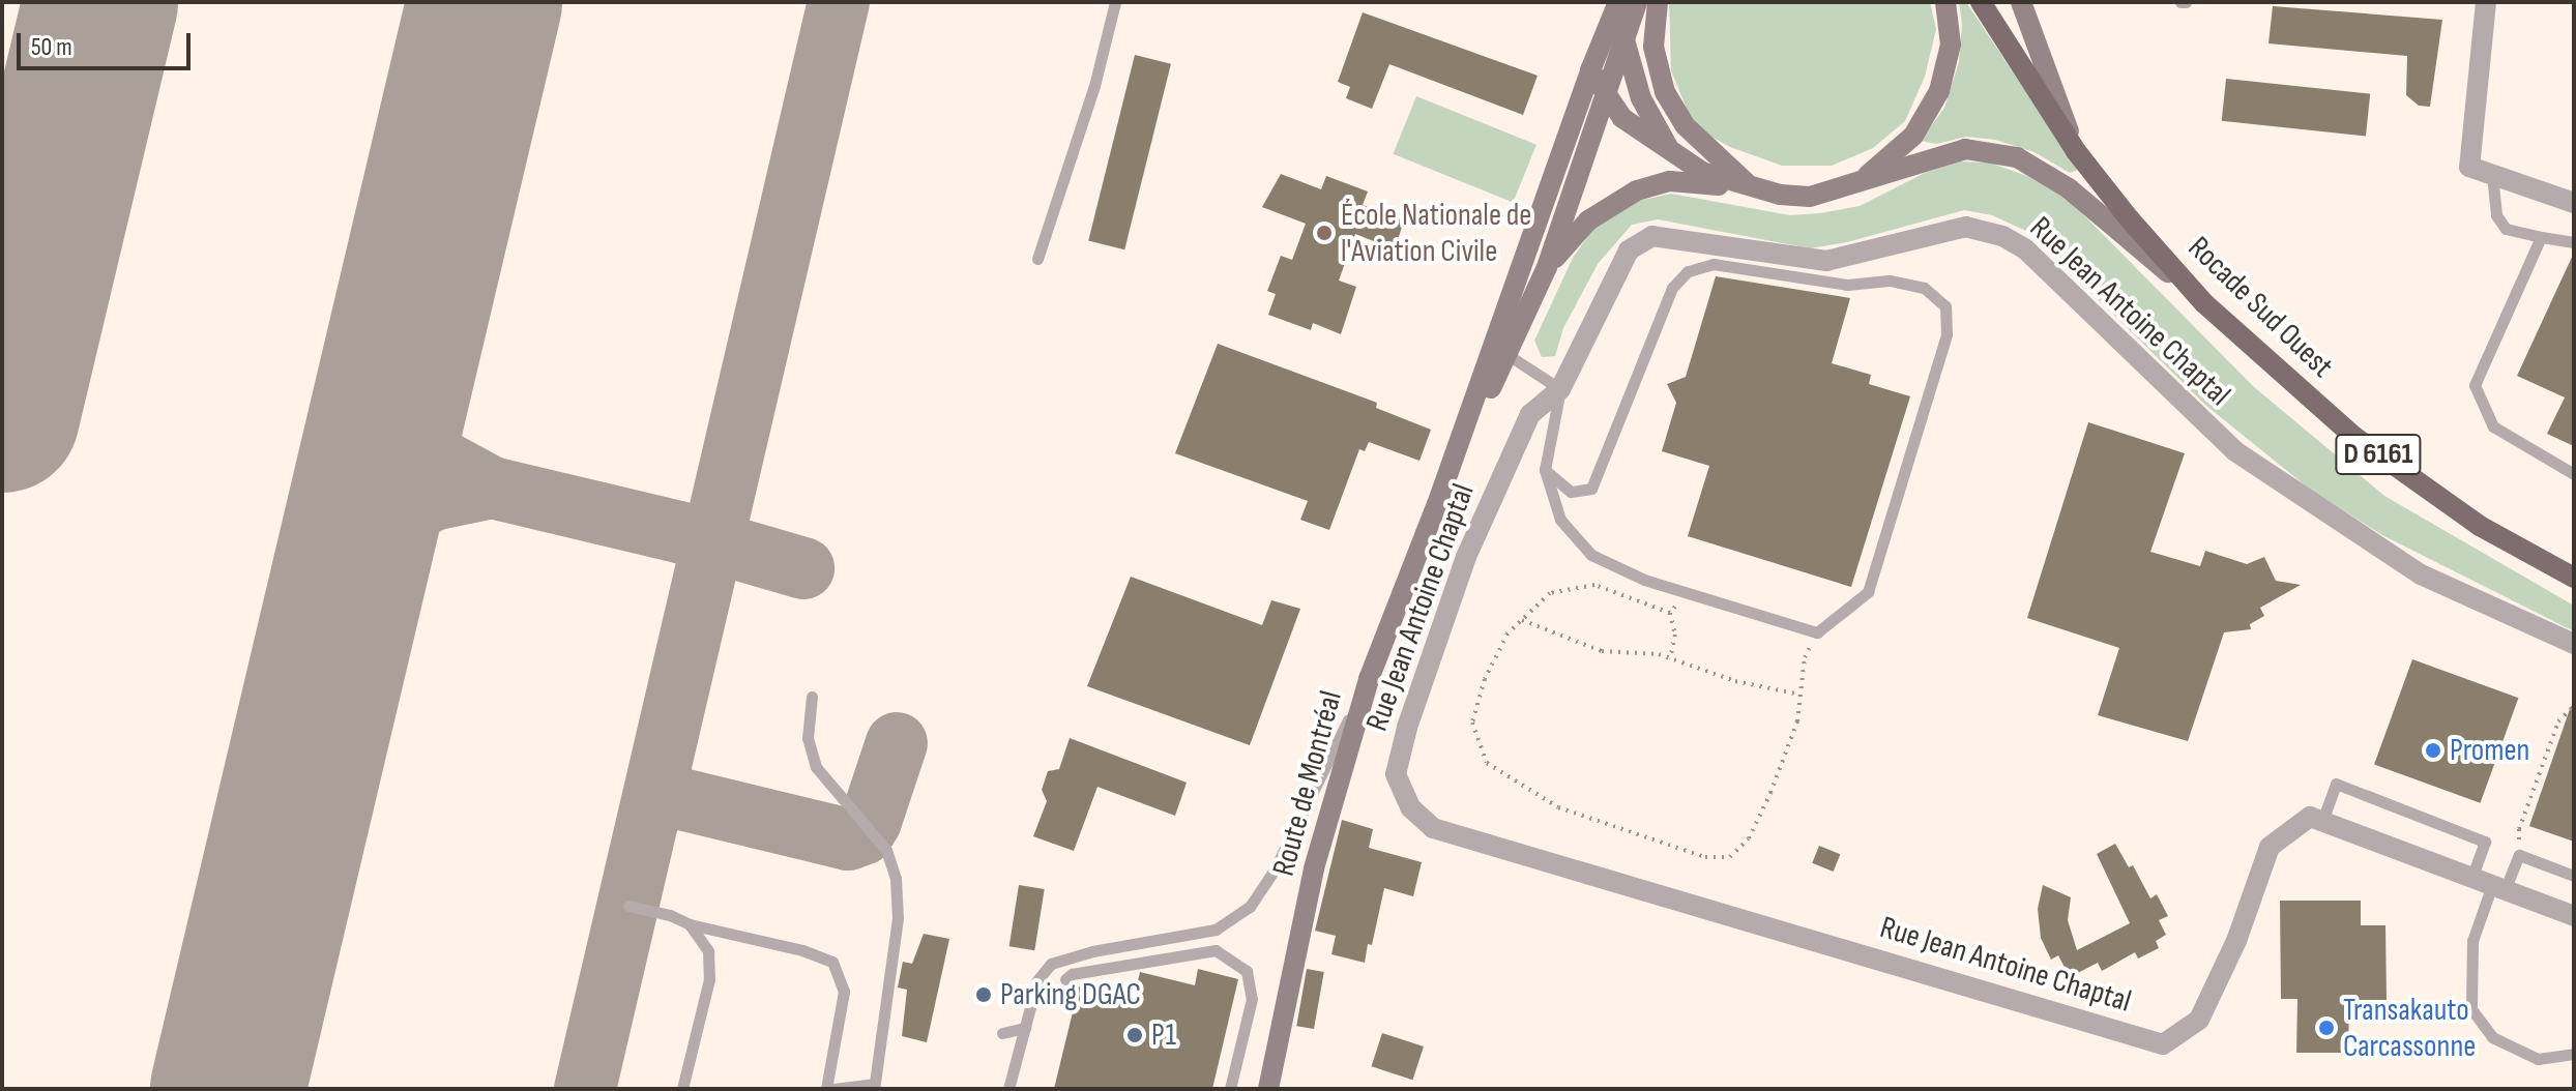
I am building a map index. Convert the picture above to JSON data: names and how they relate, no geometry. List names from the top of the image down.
{
  "streets": {
    "main road": ["Rocade Sud Ouest", "D 6161", "Route de Montréal"],
    "street": ["Rue Jean Antoine Chaptal"]
  },
  "places": [
    "École Nationale de l'Aviation Civile",
    "Promen",
    "Parking DGAC",
    "Transakauto Carcassonne",
    "P1"
  ],
  "scale_bar": "50 m"
}
